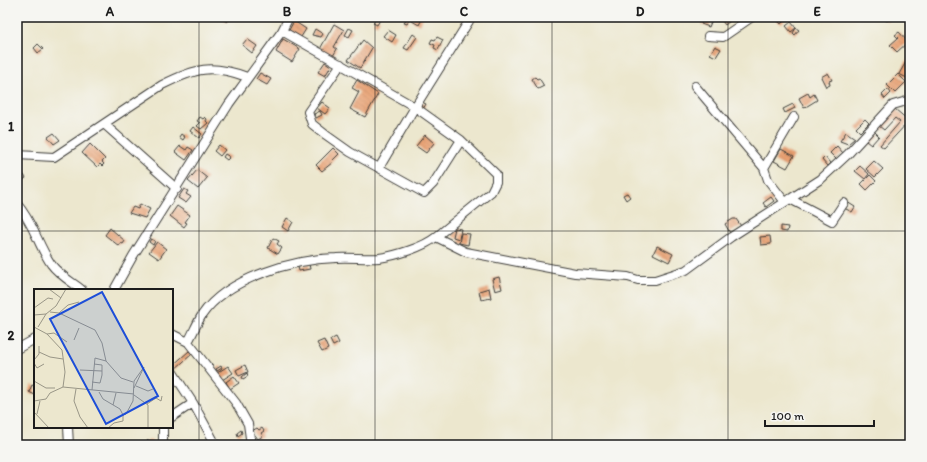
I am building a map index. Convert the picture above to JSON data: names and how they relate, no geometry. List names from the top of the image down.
{
  "scale_bar": "100 m",
  "grid": {
    "columns": [
      "A",
      "B",
      "C",
      "D",
      "E"
    ],
    "rows": ["1", "2"]
  }
}
